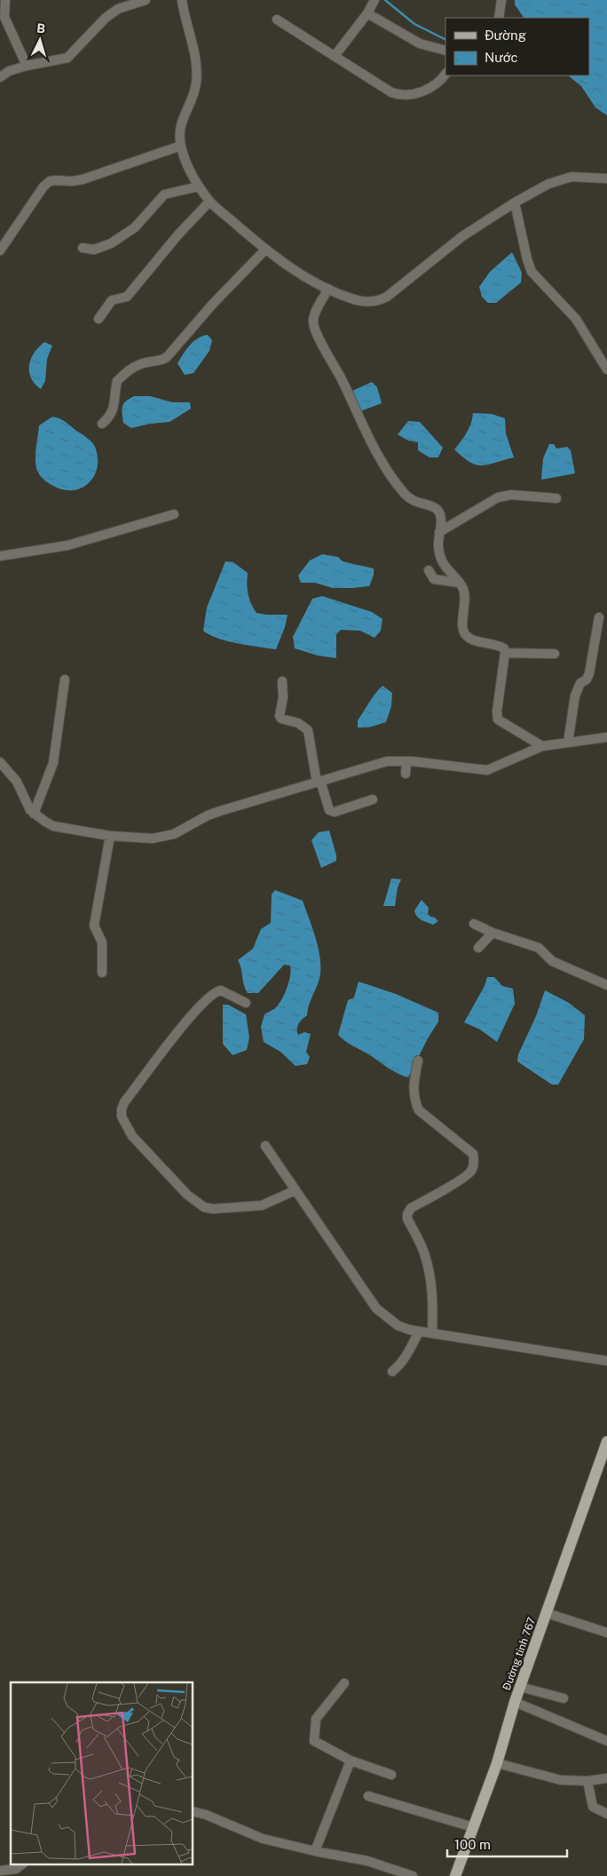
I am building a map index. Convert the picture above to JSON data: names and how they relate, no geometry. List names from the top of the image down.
{
  "streets": {
    "main road": ["Đường tỉnh 767"]
  },
  "legend": ["Đường", "Nước"],
  "scale_bar": "100 m",
  "north": "top"
}
